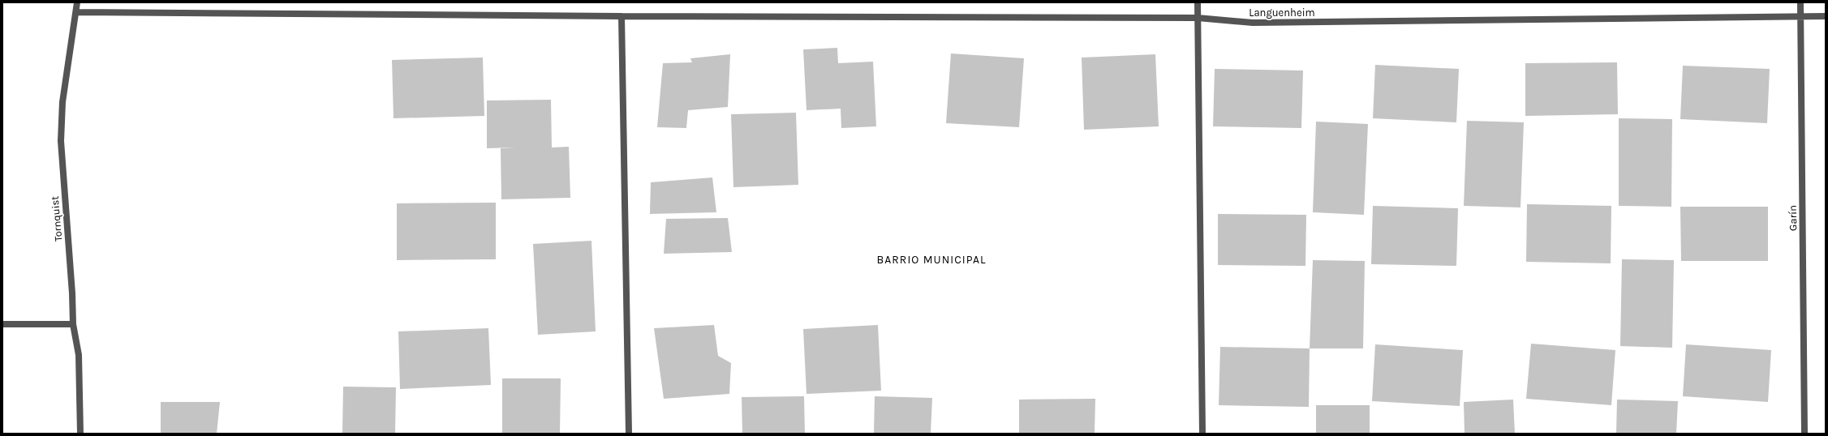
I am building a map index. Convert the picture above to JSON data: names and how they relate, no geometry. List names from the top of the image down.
{
  "streets": {
    "street": ["Languenheim", "Garín", "Tornquist"]
  },
  "crossings": [
    ["Languenheim", "Garín"],
    ["Languenheim", "Tornquist"]
  ],
  "districts": ["BARRIO MUNICIPAL"]
}
